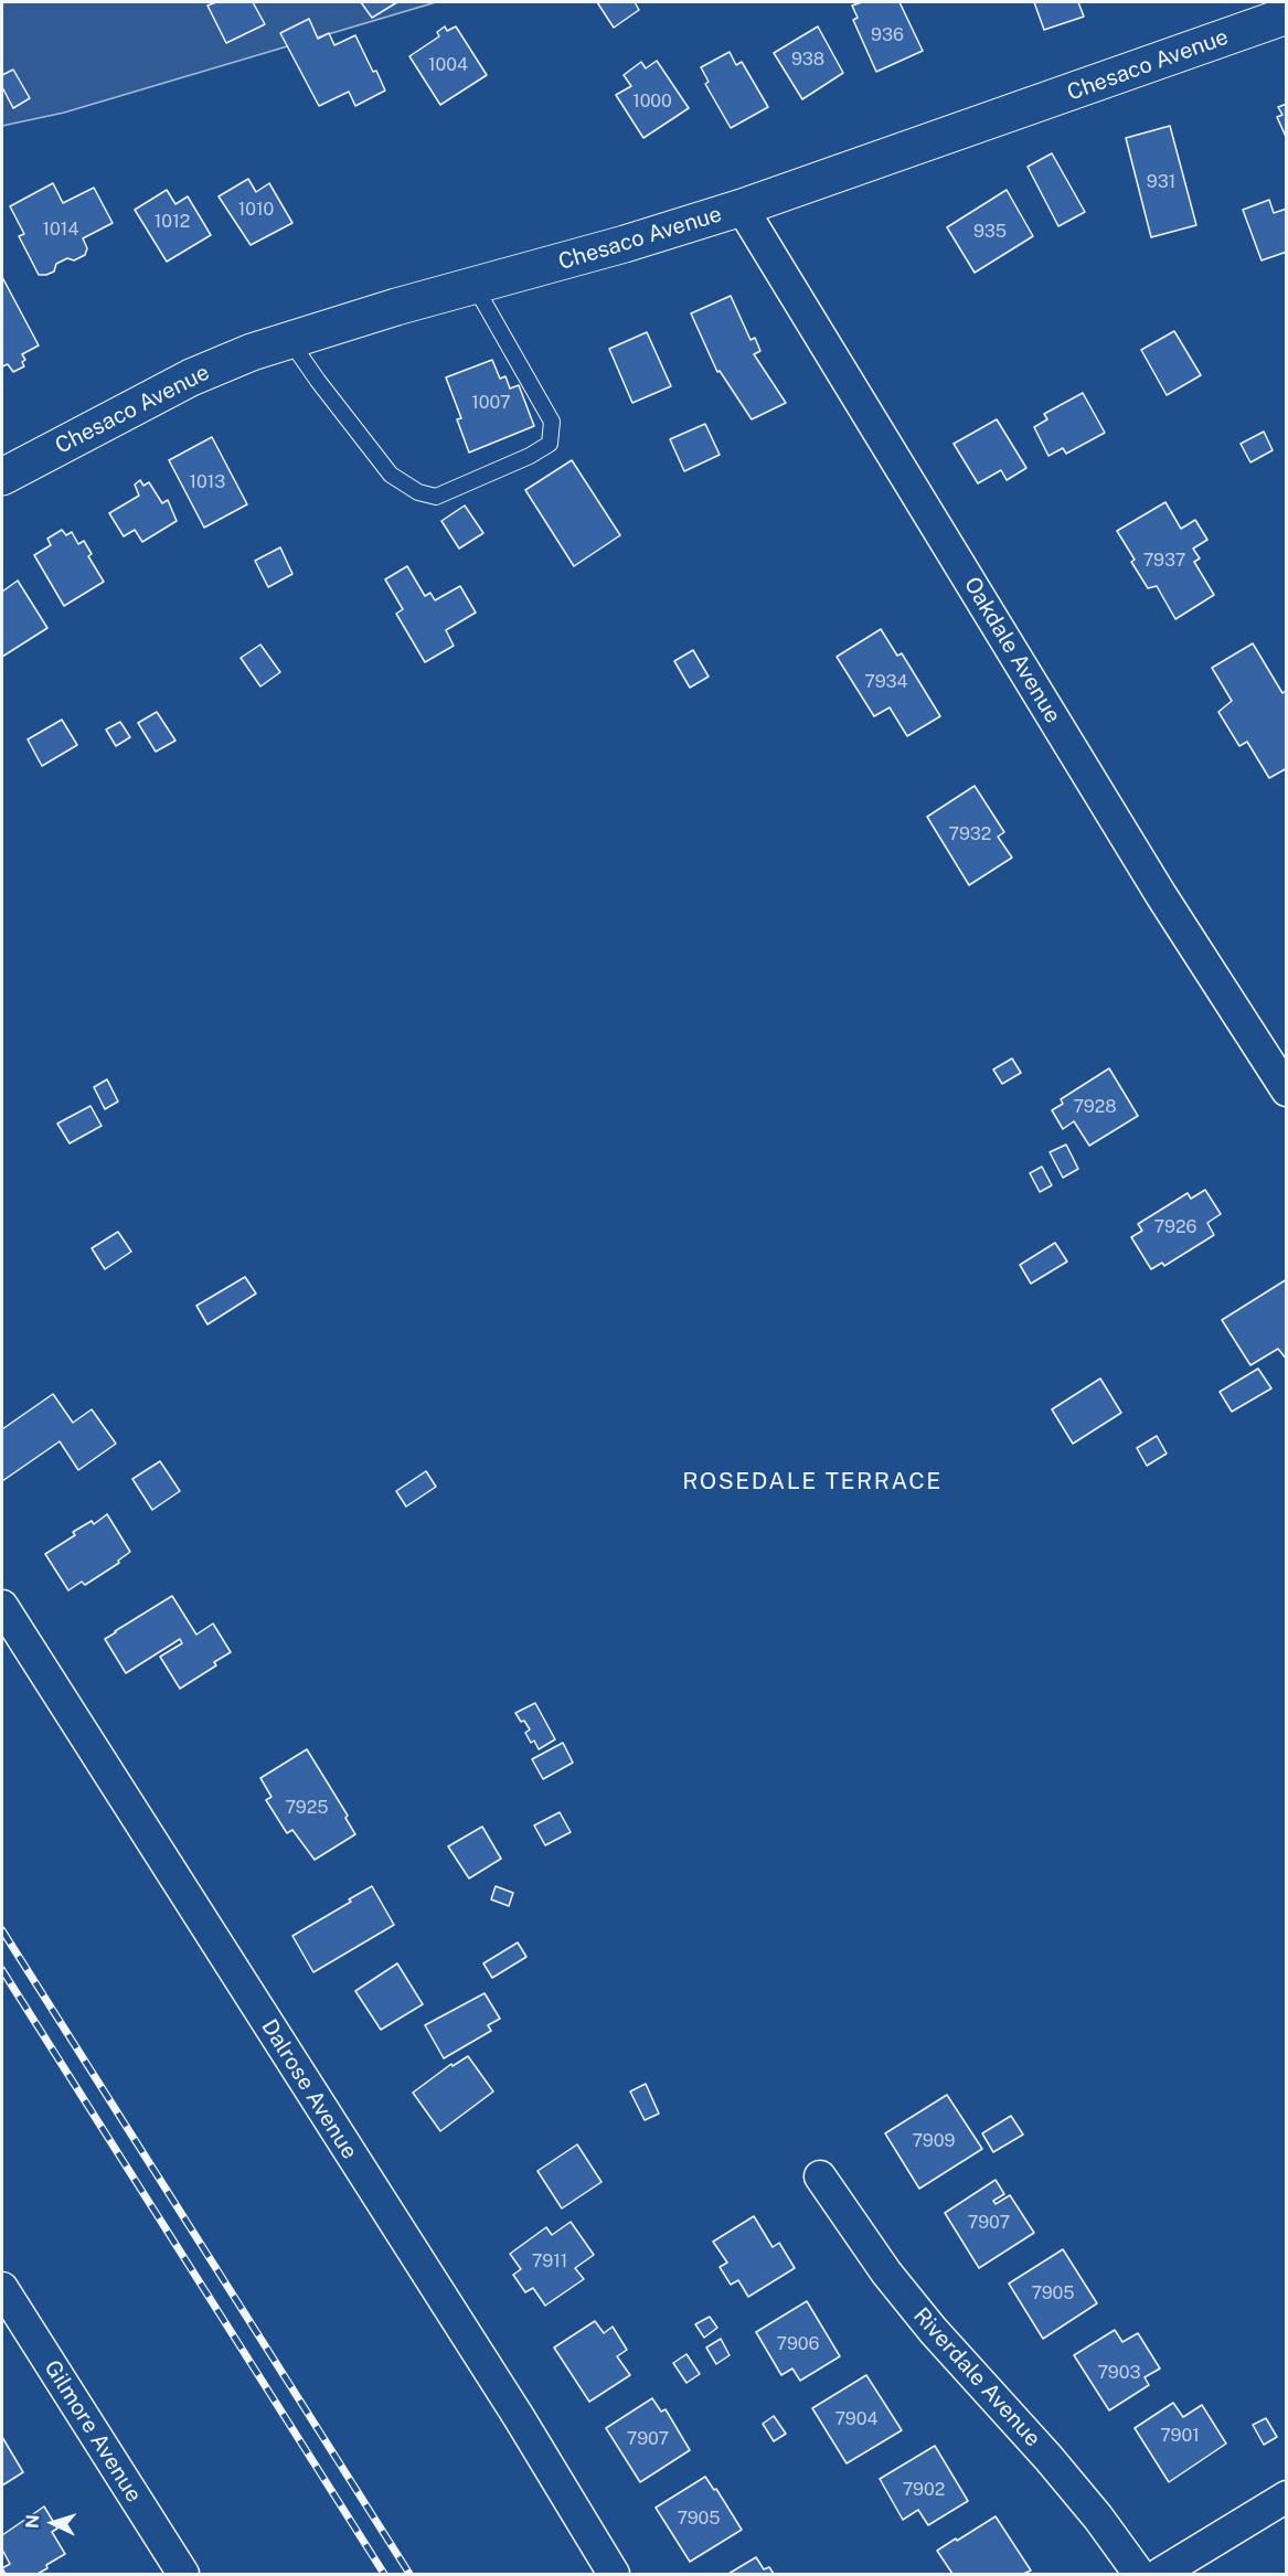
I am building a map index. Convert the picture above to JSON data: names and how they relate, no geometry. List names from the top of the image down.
{
  "streets": {
    "street": [
      "Chesaco Avenue",
      "Oakdale Avenue",
      "Dalrose Avenue",
      "Riverdale Avenue",
      "Gilmore Avenue"
    ]
  },
  "crossings": [
    ["Chesaco Avenue", "Oakdale Avenue"]
  ],
  "districts": ["ROSEDALE TERRACE"],
  "house_numbers": [
    "936",
    "938",
    "1004",
    "1000",
    "931",
    "1010",
    "1012",
    "1014",
    "935",
    "1007",
    "1013",
    "7937",
    "7934",
    "7932",
    "7928",
    "7926",
    "7925",
    "7909",
    "7907",
    "7911",
    "7905",
    "7906",
    "7903",
    "7904",
    "7901",
    "7907",
    "7902",
    "7905"
  ],
  "north": "left"
}
